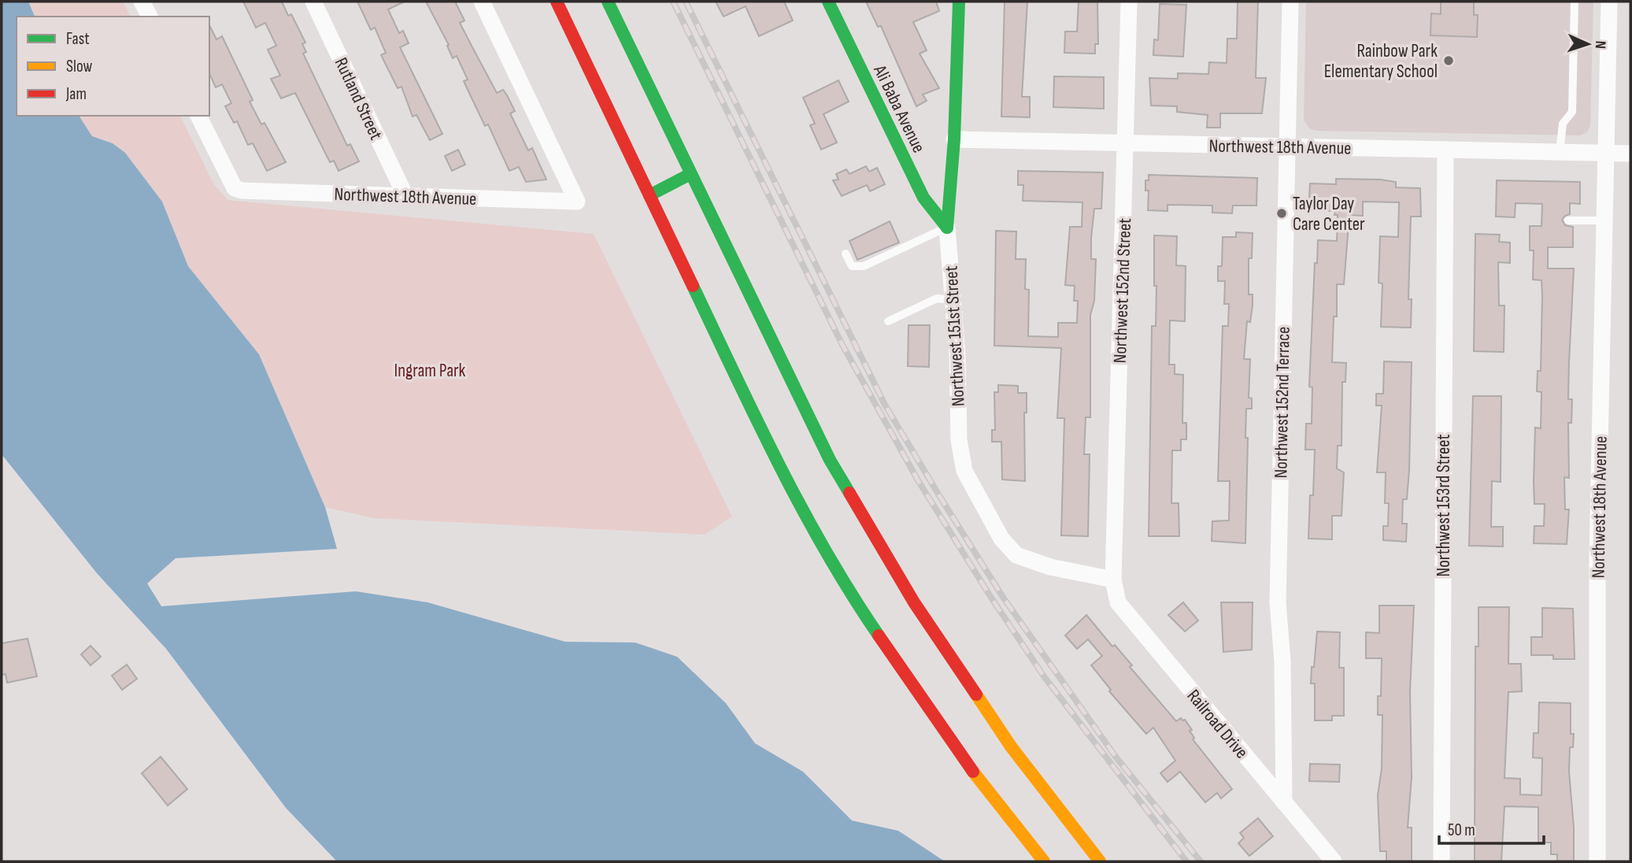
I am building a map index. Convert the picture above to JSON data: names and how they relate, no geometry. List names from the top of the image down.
{
  "streets": {
    "main road": ["Ali Baba Avenue", "Northwest 151st Street"],
    "street": [
      "Rutland Street",
      "Northwest 18th Avenue",
      "Northwest 152nd Street",
      "Northwest 152nd Terrace",
      "Northwest 153rd Street",
      "Railroad Drive"
    ]
  },
  "crossings": [
    ["Rutland Street", "Northwest 18th Avenue"],
    ["Ali Baba Avenue", "Northwest 151st Street"],
    ["Northwest 18th Avenue", "Northwest 152nd Street"],
    ["Northwest 18th Avenue", "Northwest 151st Street"],
    ["Northwest 18th Avenue", "Northwest 152nd Terrace"],
    ["Northwest 18th Avenue", "Northwest 153rd Street"],
    ["Northwest 152nd Street", "Northwest 151st Street"],
    ["Northwest 152nd Street", "Railroad Drive"],
    ["Northwest 151st Street", "Railroad Drive"],
    ["Northwest 152nd Terrace", "Railroad Drive"]
  ],
  "parks": ["Ingram Park"],
  "places": ["Rainbow Park Elementary School", "Taylor Day Care Center"],
  "legend": ["Fast", "Slow", "Jam"],
  "scale_bar": "50 m",
  "north": "right"
}
